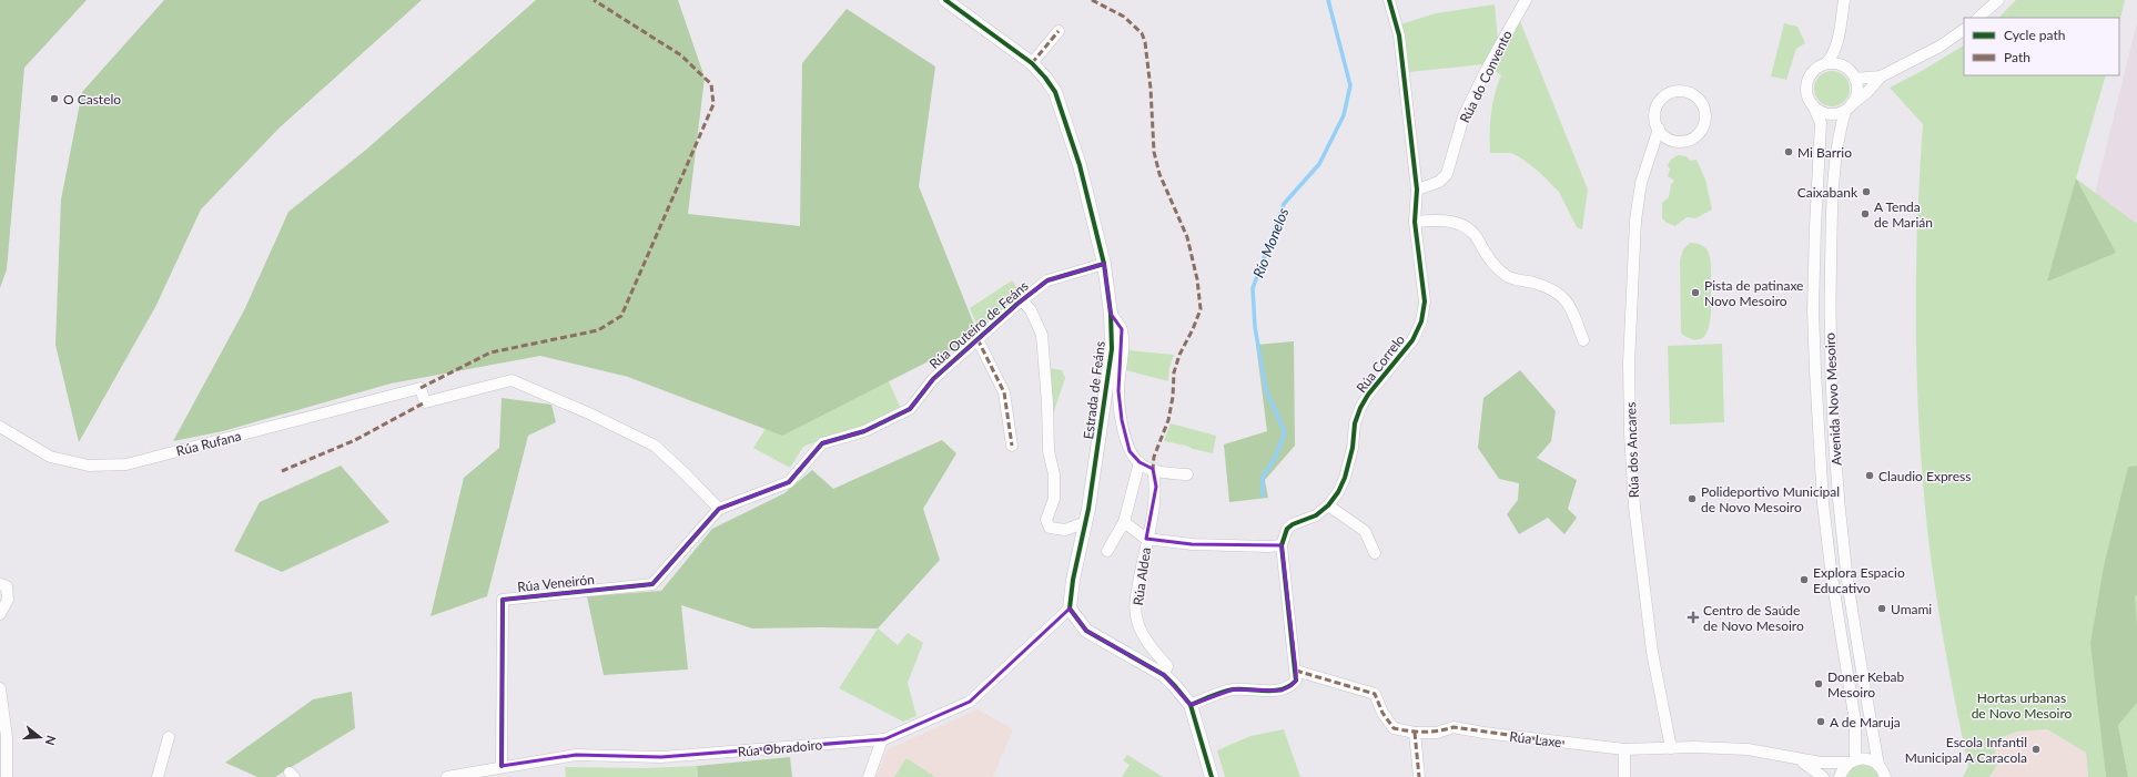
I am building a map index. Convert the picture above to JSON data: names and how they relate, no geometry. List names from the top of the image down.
{
  "streets": {
    "street": [
      "Rúa do Convento",
      "Rúa Outeiro de Feáns",
      "Rúa Correlo",
      "Estrada de Feáns",
      "Avenida Novo Mesoiro",
      "Rúa Rufana",
      "Rúa dos Ancares",
      "Rúa Aldea",
      "Rúa Veneirón",
      "Rúa Laxe",
      "Rúa Obradoiro"
    ]
  },
  "crossings": [
    ["Rúa do Convento", "Rúa Correlo"],
    ["Rúa Outeiro de Feáns", "Estrada de Feáns"],
    ["Rúa Outeiro de Feáns", "Rúa Rufana"],
    ["Rúa Outeiro de Feáns", "Rúa Veneirón"],
    ["Estrada de Feáns", "Rúa Obradoiro"],
    ["Avenida Novo Mesoiro", "Rúa Laxe"],
    ["Rúa Rufana", "Rúa Veneirón"],
    ["Rúa dos Ancares", "Rúa Laxe"],
    ["Rúa Veneirón", "Rúa Obradoiro"]
  ],
  "water": ["Río Monelos"],
  "parks": ["Hortas urbanas de Novo Mesoiro"],
  "places": {
    "other": [
      "O Castelo",
      "Mi Barrio",
      "Caixabank",
      "A Tenda de Marián",
      "Pista de patinaxe Novo Mesoiro",
      "Claudio Express",
      "Polideportivo Municipal de Novo Mesoiro",
      "Explora Espacio Educativo",
      "Umami",
      "Doner Kebab Mesoiro",
      "A de Maruja",
      "Escola Infantil Municipal A Caracola"
    ],
    "health": ["Centro de Saúde de Novo Mesoiro"]
  },
  "legend": ["Cycle path", "Path"],
  "north": "right"
}
